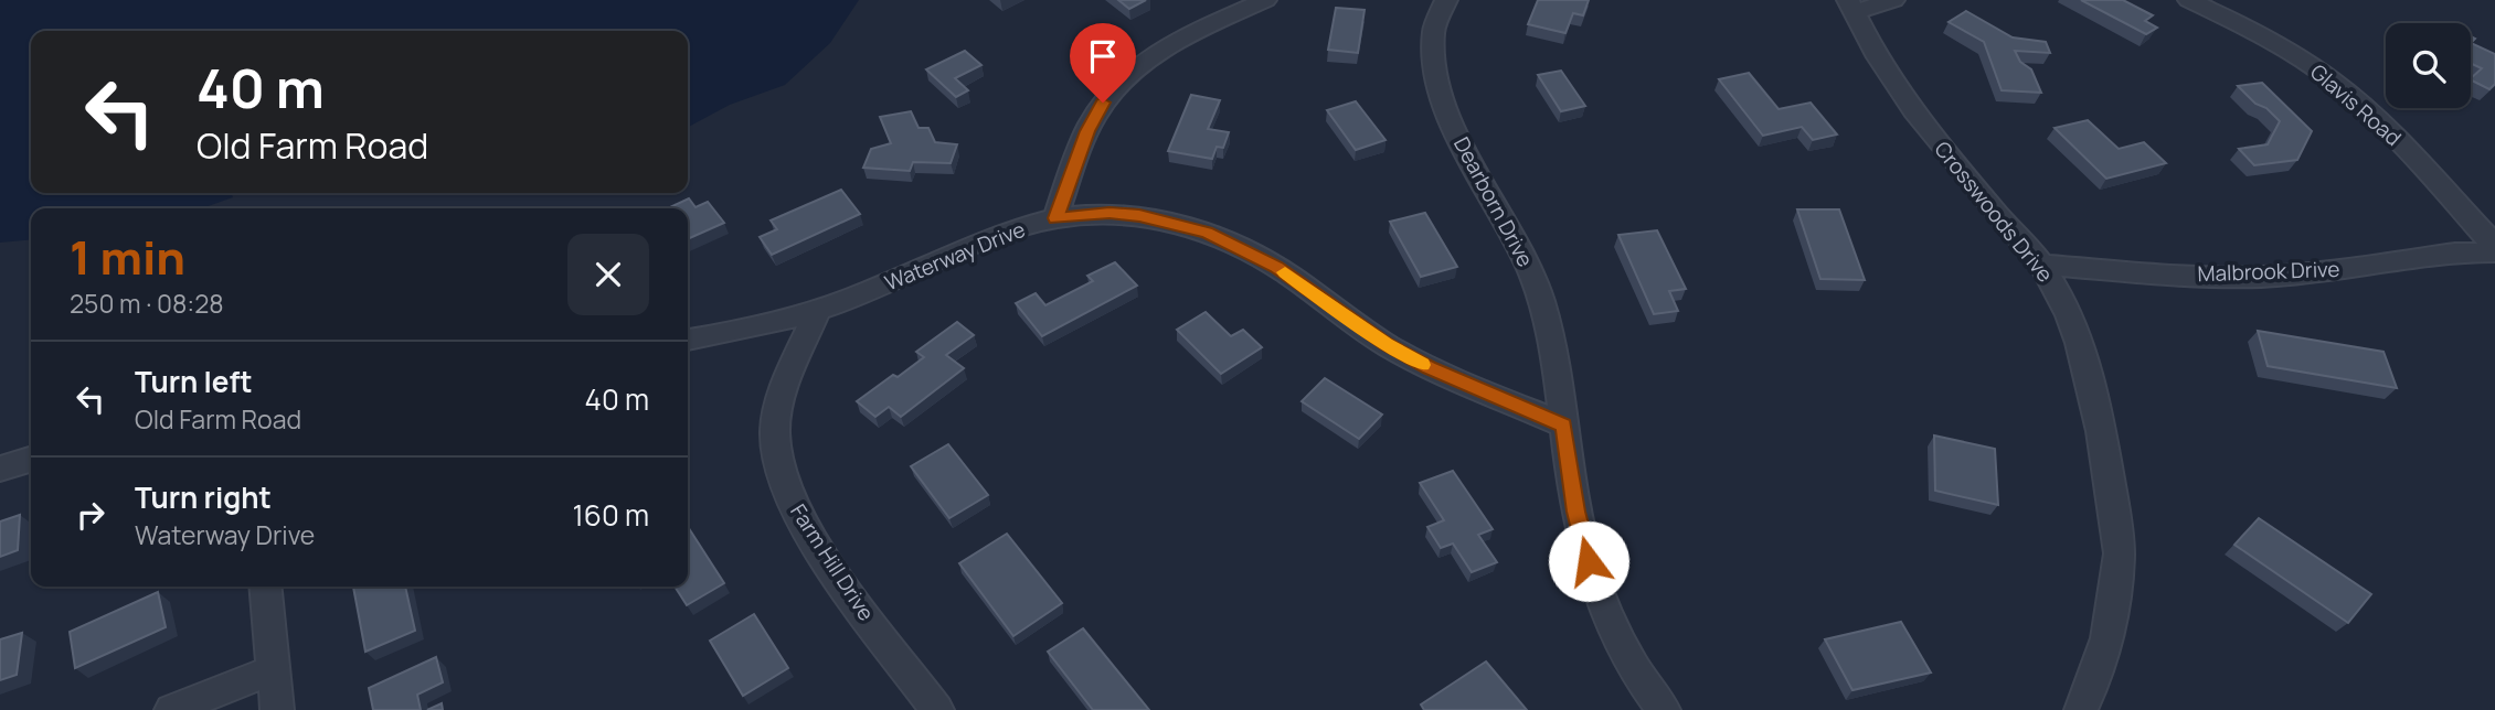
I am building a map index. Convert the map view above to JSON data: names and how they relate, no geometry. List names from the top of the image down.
{
  "streets": {
    "street": [
      "Glavis Road",
      "Dearborn Drive",
      "Crosswoods Drive",
      "Waterway Drive",
      "Malbrook Drive",
      "Farm Hill Drive"
    ]
  },
  "crossings": [
    ["Dearborn Drive", "Waterway Drive"],
    ["Crosswoods Drive", "Malbrook Drive"],
    ["Waterway Drive", "Farm Hill Drive"]
  ],
  "page": {
    "turn": ["40 m", "Old Farm Road"],
    "heading": ["1 min", "250 m · 08:28"],
    "list": [
      {
        "name": "Turn left",
        "note": "Old Farm Road",
        "value": "40 m"
      },
      {
        "name": "Turn right",
        "note": "Waterway Drive",
        "value": "160 m"
      }
    ]
  }
}
